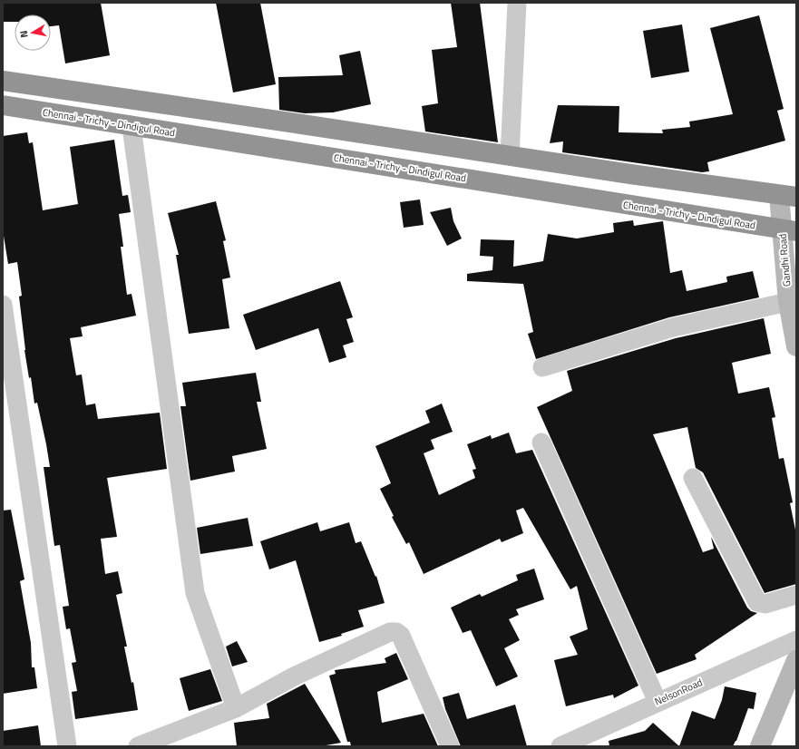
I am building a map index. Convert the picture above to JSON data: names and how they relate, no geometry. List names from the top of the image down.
{
  "streets": {
    "highway": ["Chennai - Trichy - Dindigul Road"],
    "main road": ["Gandhi Road"],
    "street": ["NelsonRoad"]
  },
  "crossings": [
    ["Chennai - Trichy - Dindigul Road", "Gandhi Road"]
  ],
  "north": "left"
}
